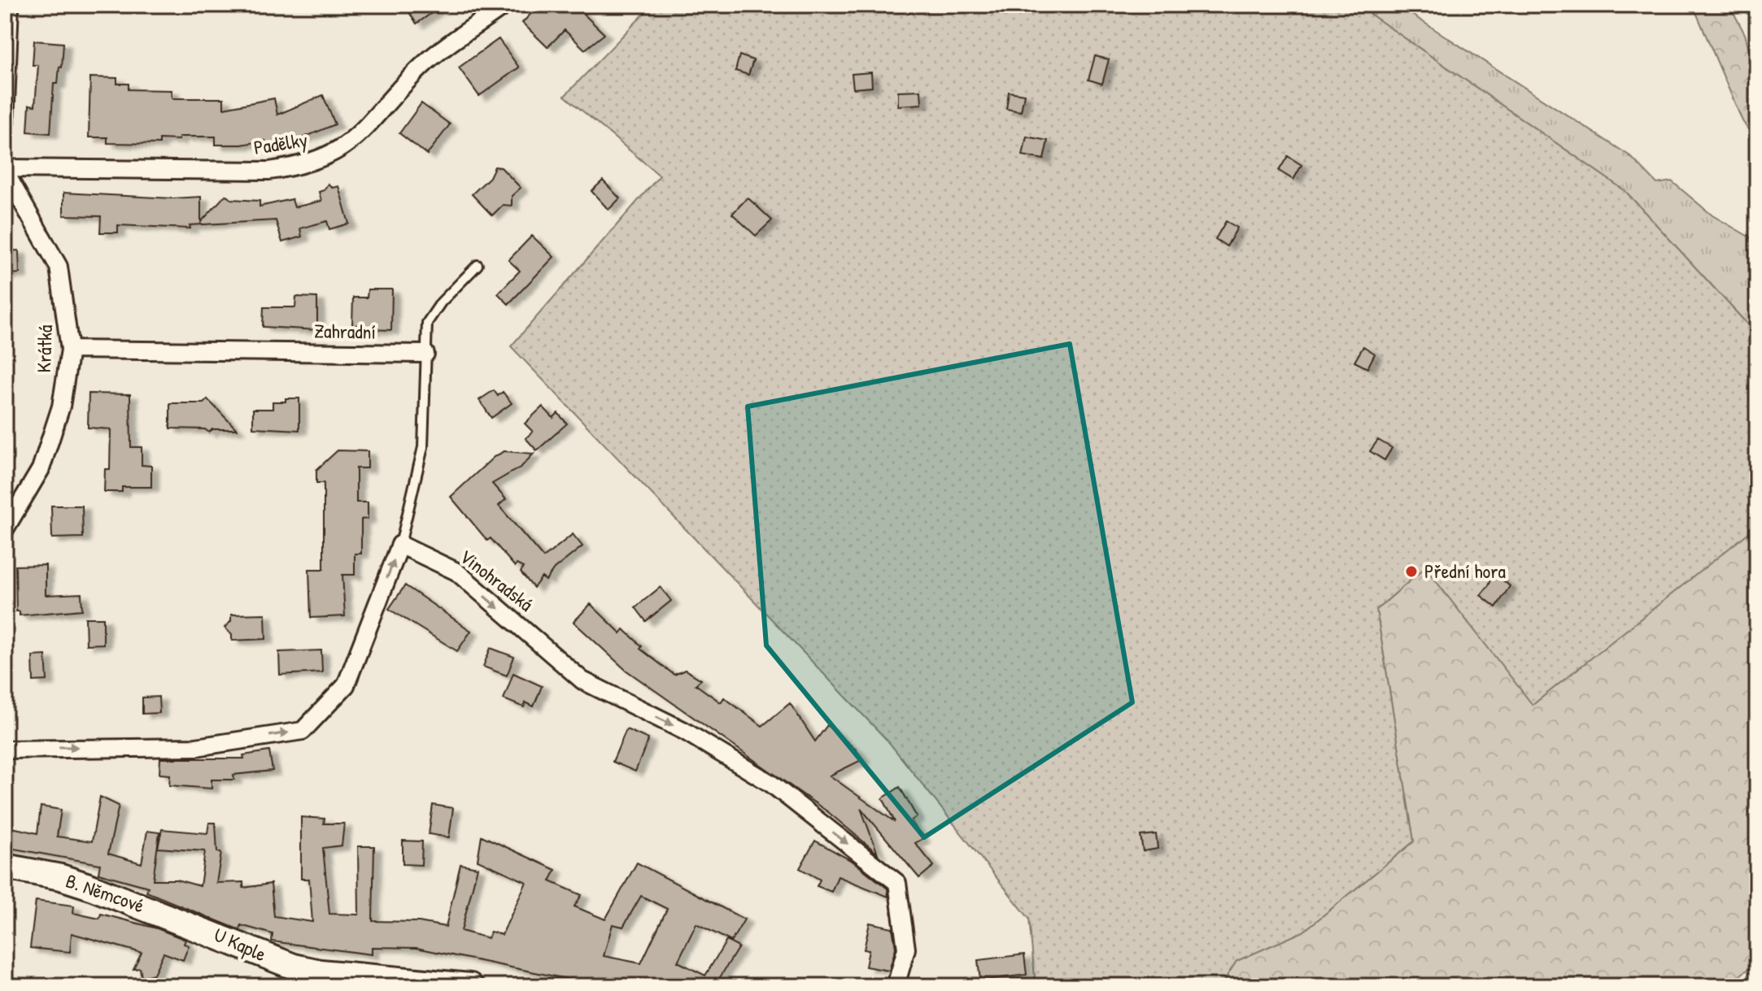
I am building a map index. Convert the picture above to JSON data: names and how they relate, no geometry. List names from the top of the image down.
{
  "streets": {
    "street": [
      "Padělky",
      "Zahradní",
      "Krátká",
      "Vinohradská",
      "B. Němcové",
      "U Kaple"
    ]
  },
  "crossings": [
    ["Padělky", "Krátká"],
    ["Zahradní", "Krátká"],
    ["B. Němcové", "U Kaple"]
  ],
  "one_way": ["Vinohradská"],
  "places": ["Přední hora"]
}
